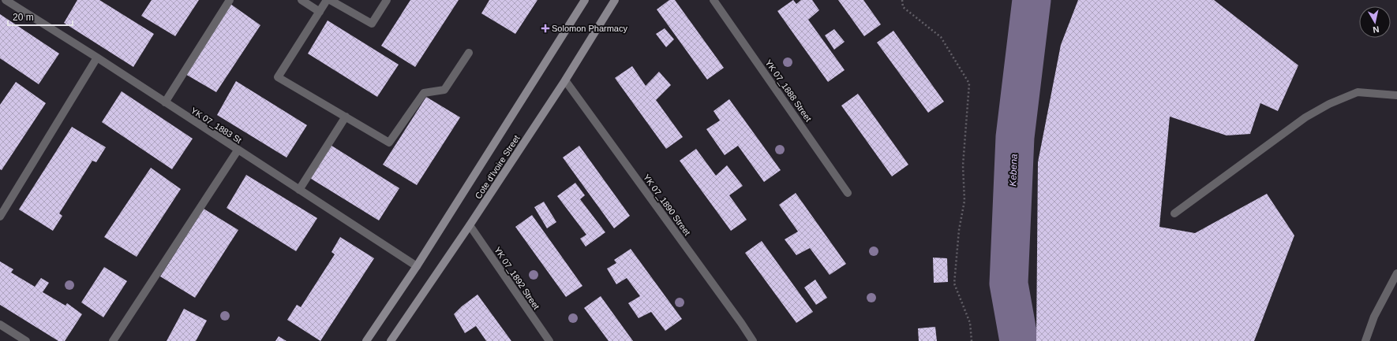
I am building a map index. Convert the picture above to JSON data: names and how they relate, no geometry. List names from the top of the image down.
{
  "streets": {
    "main road": ["Cote d'Ivoire Street"],
    "street": [
      "YK 07_1888 Street",
      "YK 07_1883 St",
      "YK 07_1890 Street",
      "YK 07_1892 Street"
    ]
  },
  "crossings": [
    ["YK 07_1883 St", "Cote d'Ivoire Street"],
    ["Cote d'Ivoire Street", "YK 07_1890 Street"],
    ["Cote d'Ivoire Street", "YK 07_1892 Street"]
  ],
  "water": ["Kebena"],
  "places": {
    "health": ["Solomon Pharmacy"]
  },
  "scale_bar": "20 m",
  "north": "bottom"
}
